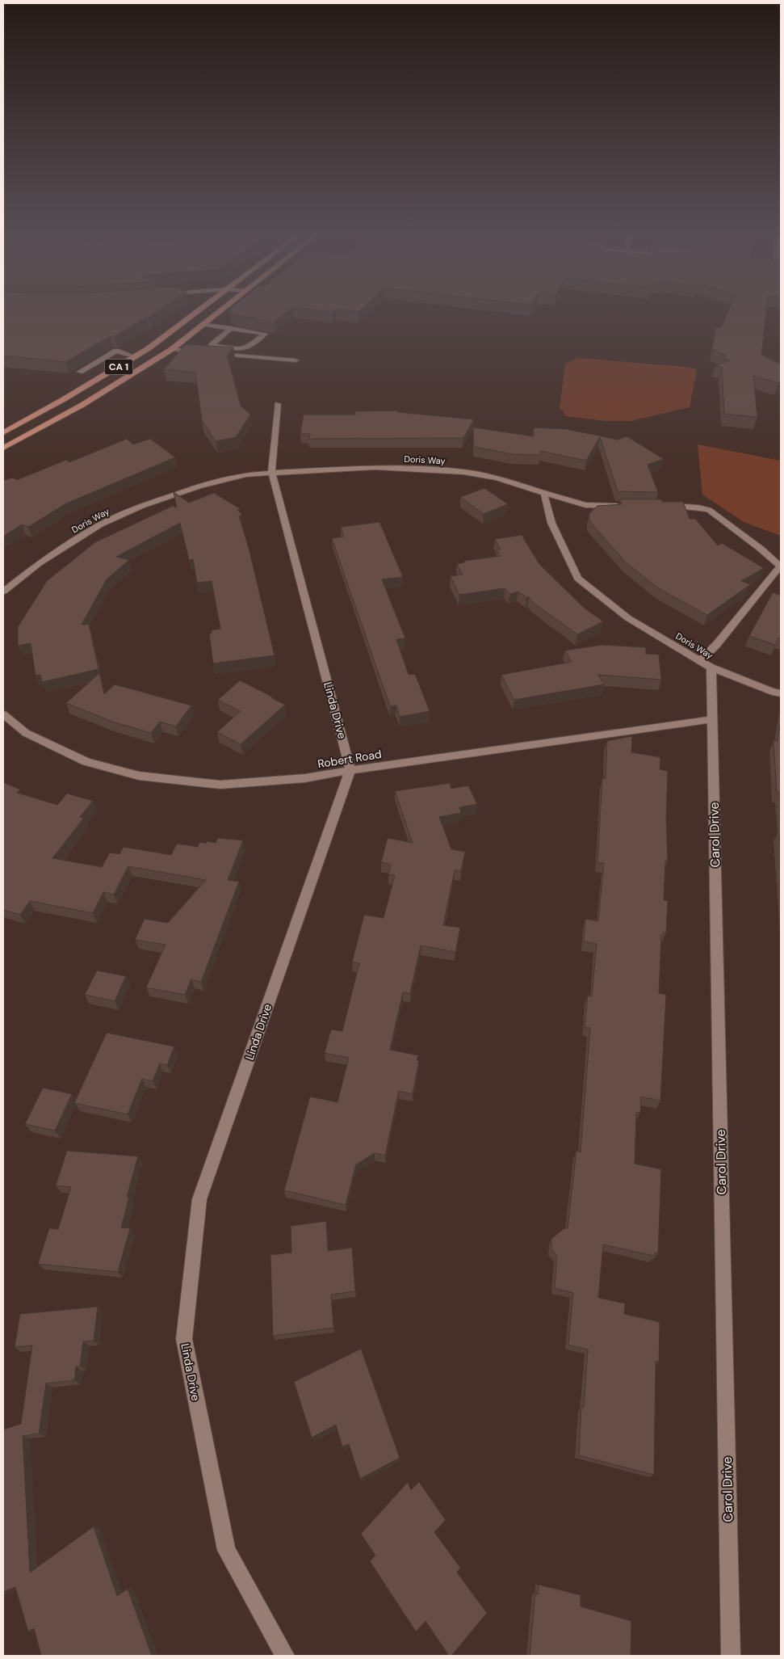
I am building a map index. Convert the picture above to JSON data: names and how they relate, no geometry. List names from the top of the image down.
{
  "streets": {
    "highway": ["CA 1"],
    "street": [
      "Doris Way",
      "Linda Drive",
      "Robert Road",
      "Carol Drive"
    ]
  },
  "crossings": [
    ["Doris Way", "Linda Drive"],
    ["Doris Way", "Carol Drive"],
    ["Linda Drive", "Robert Road"],
    ["Robert Road", "Carol Drive"]
  ]
}
